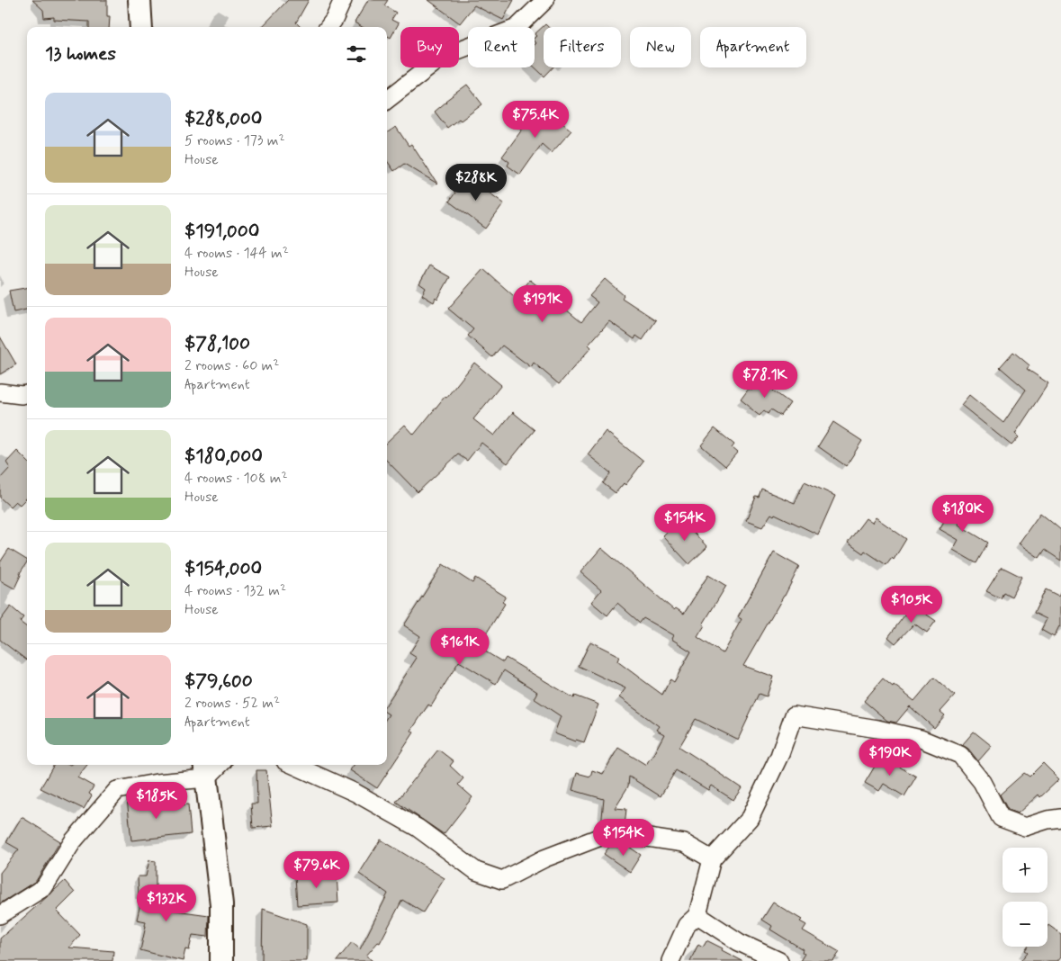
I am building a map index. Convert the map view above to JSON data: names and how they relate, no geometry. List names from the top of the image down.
{
  "page": {
    "chip": [
      "Buy",
      "Rent",
      "Filters",
      "New",
      "Apartment"
    ],
    "heading": "13 homes",
    "list": [
      {
        "name": "$288,000",
        "note": "5 rooms · 173 m² · House"
      },
      {
        "name": "$191,000",
        "note": "4 rooms · 144 m² · House"
      },
      {
        "name": "$78,100",
        "note": "2 rooms · 60 m² · Apartment"
      },
      {
        "name": "$180,000",
        "note": "4 rooms · 108 m² · House"
      },
      {
        "name": "$154,000",
        "note": "4 rooms · 132 m² · House"
      },
      {
        "name": "$79,600",
        "note": "2 rooms · 52 m² · Apartment"
      }
    ],
    "price": [
      "$75.4K",
      "$288K",
      "$191K",
      "$78.1K",
      "$180K",
      "$154K",
      "$105K",
      "$161K",
      "$190K",
      "$185K",
      "$154K",
      "$79.6K",
      "$132K"
    ],
    "map_buttons": ["+", "−"]
  }
}
